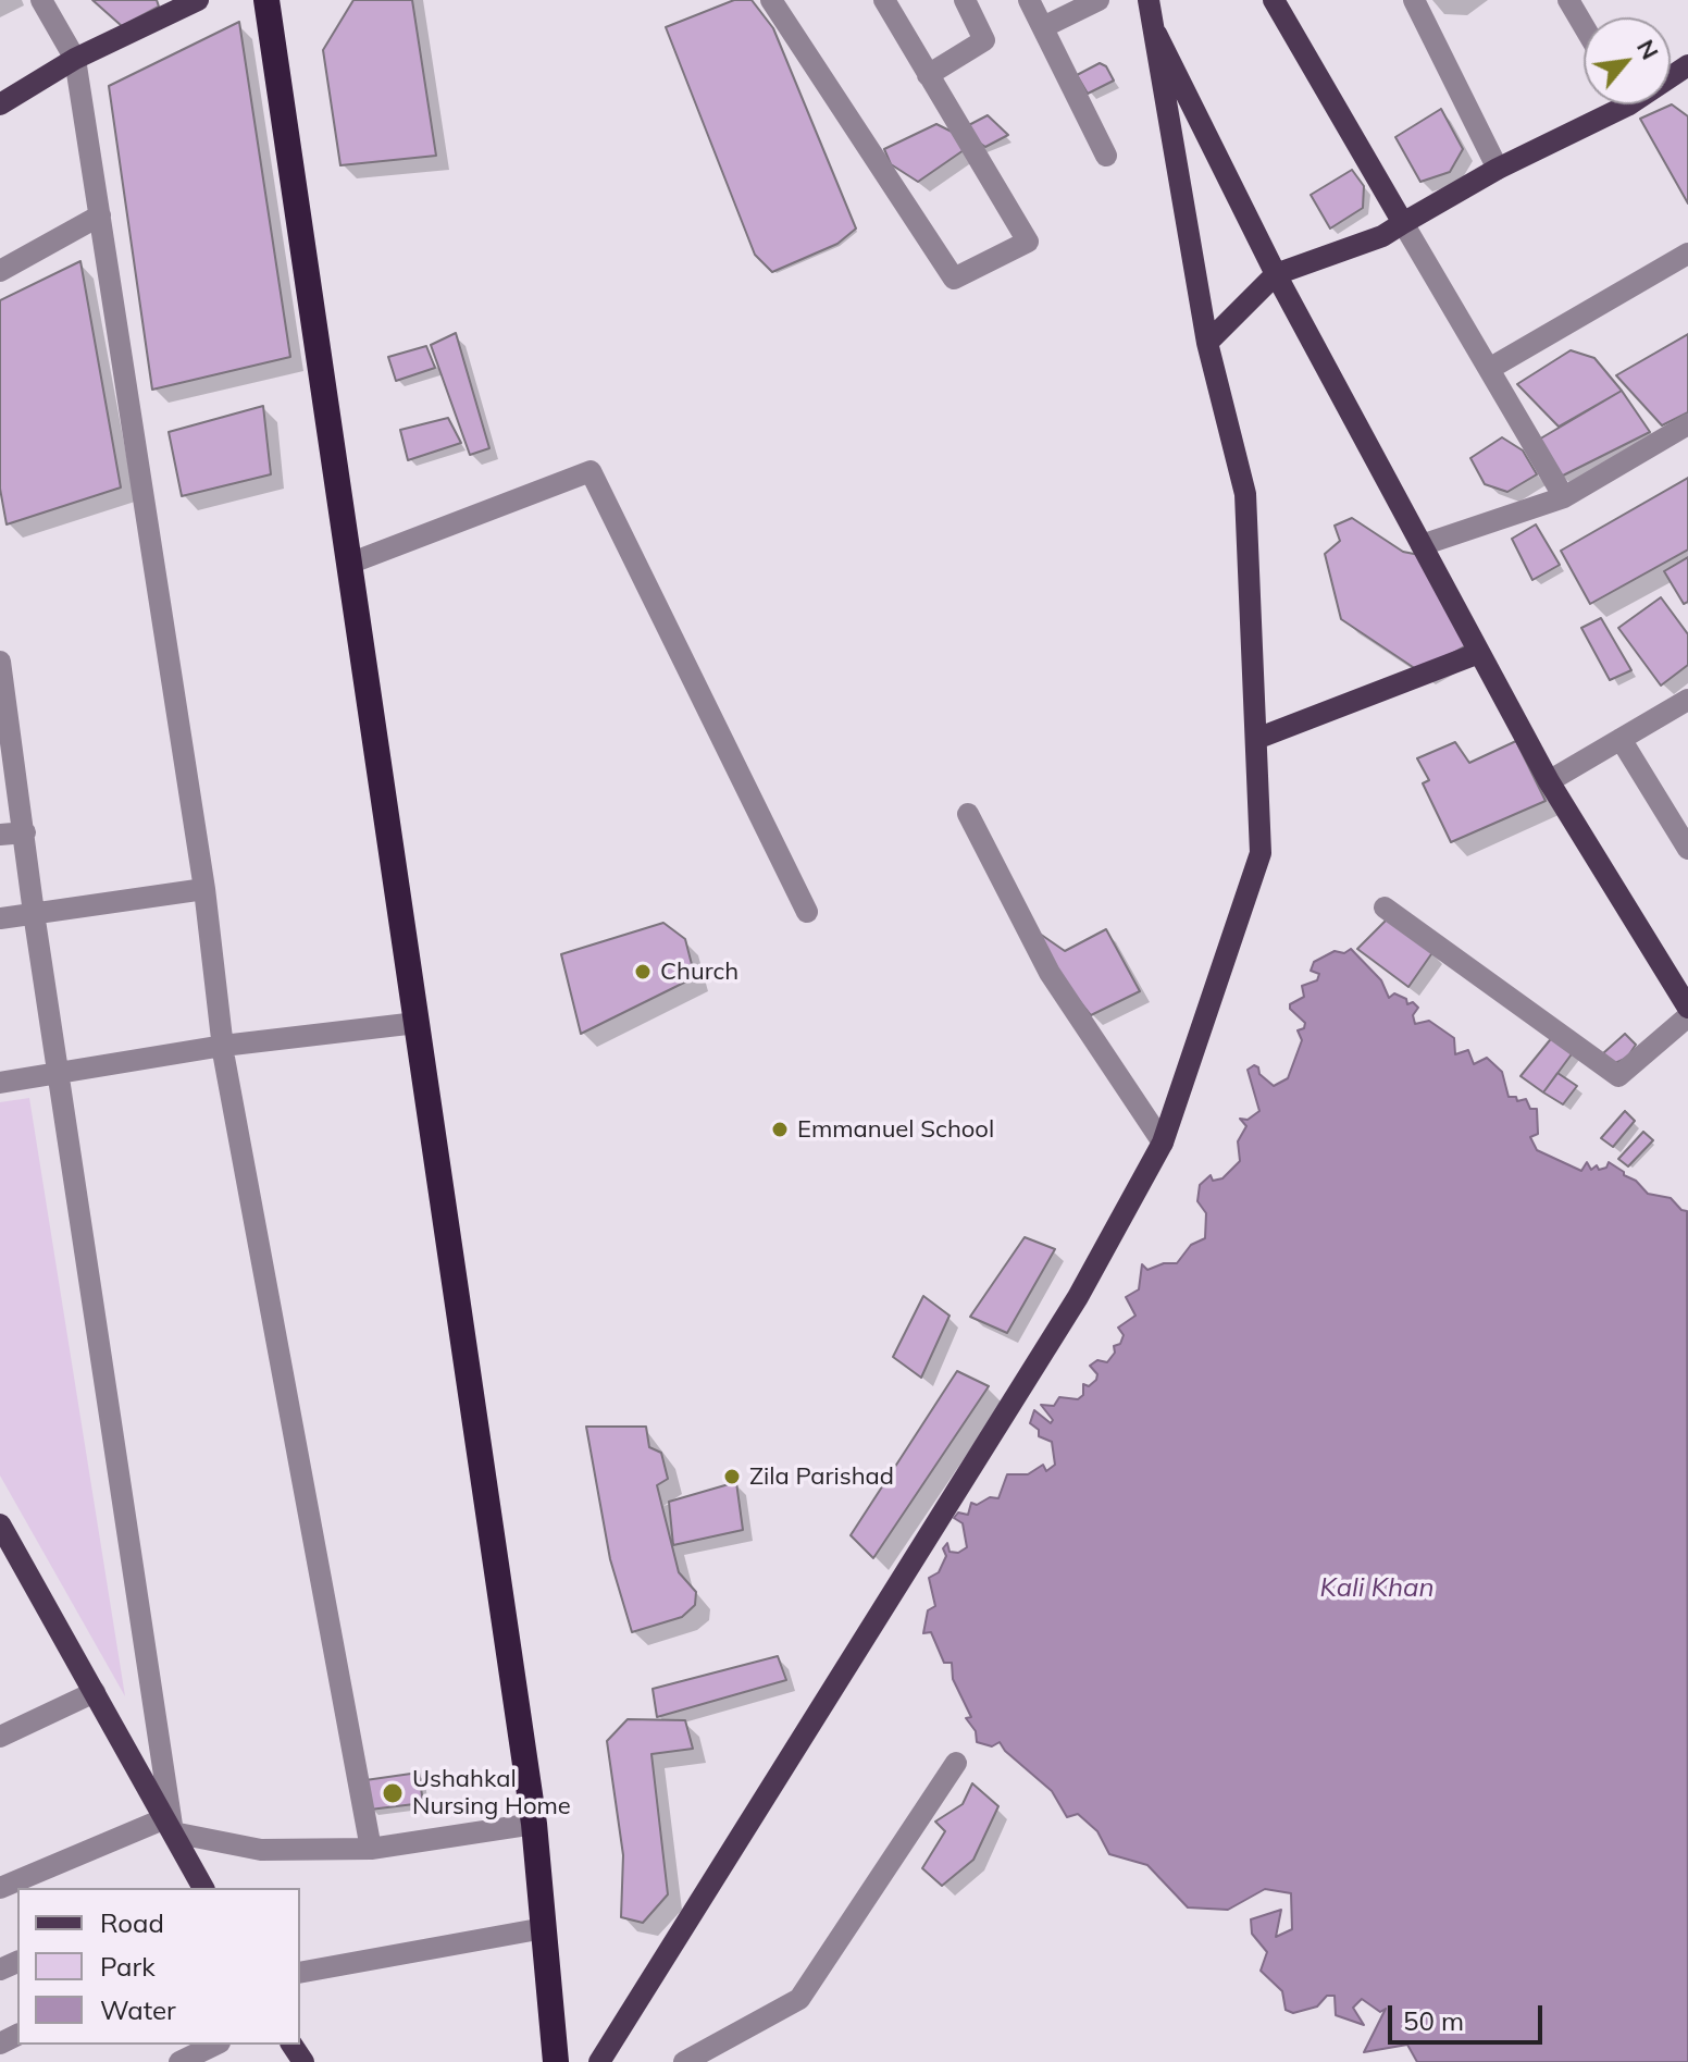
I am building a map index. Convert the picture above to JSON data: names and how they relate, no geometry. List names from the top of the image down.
{
  "water": ["Kali Khan"],
  "places": [
    "Church",
    "Emmanuel School",
    "Zila Parishad",
    "Ushahkal Nursing Home"
  ],
  "legend": ["Road", "Park", "Water"],
  "scale_bar": "50 m",
  "north": "top right"
}
